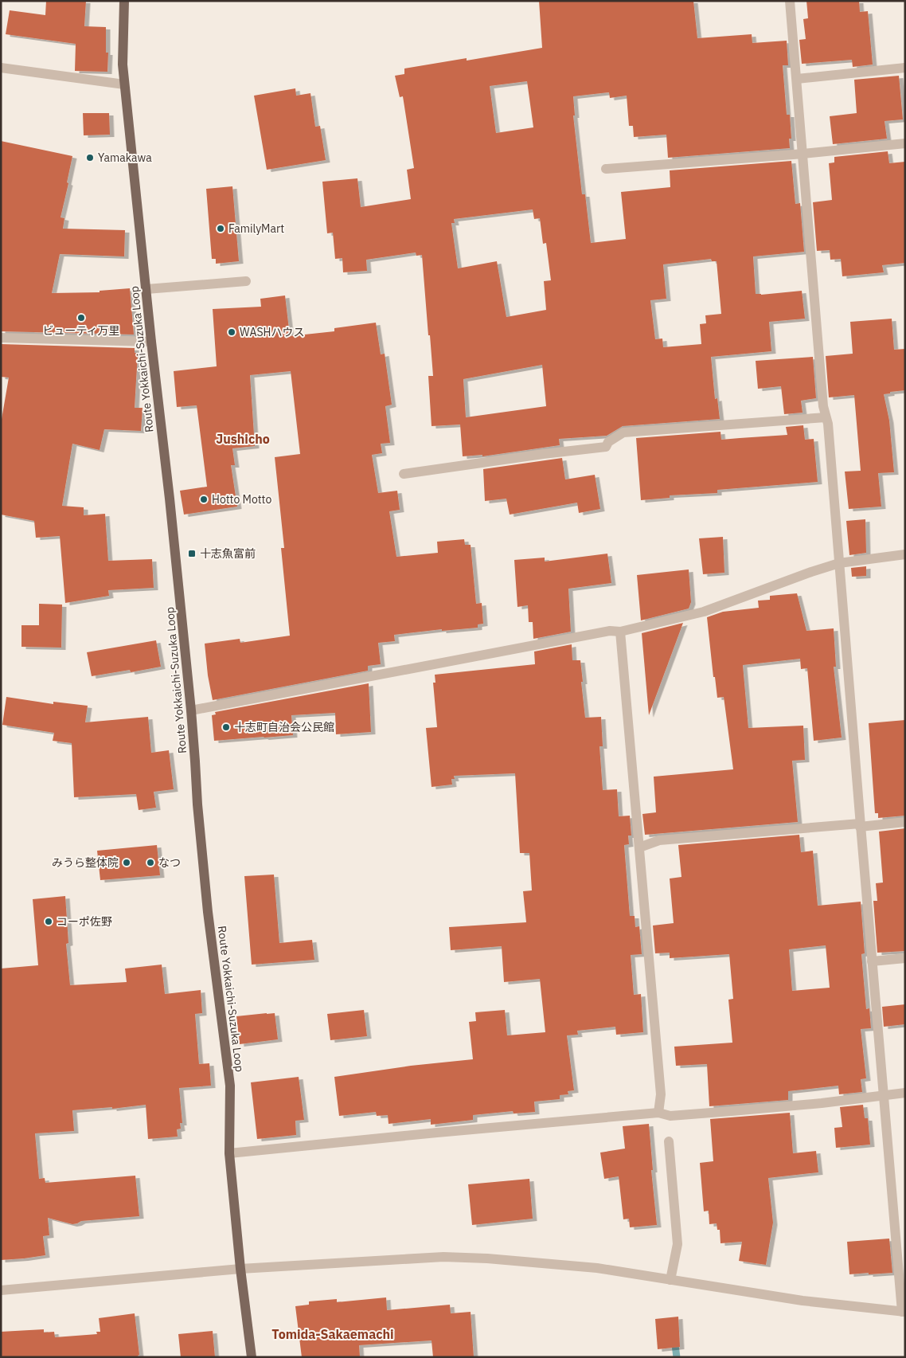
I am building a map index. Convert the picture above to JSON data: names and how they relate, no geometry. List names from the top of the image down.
{
  "streets": {
    "main road": ["Route Yokkaichi-Suzuka Loop"]
  },
  "districts": ["Jushicho", "Tomida-Sakaemachi"],
  "places": {
    "other": [
      "Yamakawa",
      "FamilyMart",
      "ビューティ万里",
      "WASHハウス",
      "Hotto Motto",
      "十志町自治会公民館",
      "みうら整体院",
      "なつ",
      "コーポ佐野"
    ],
    "transit": ["十志魚富前"]
  }
}
